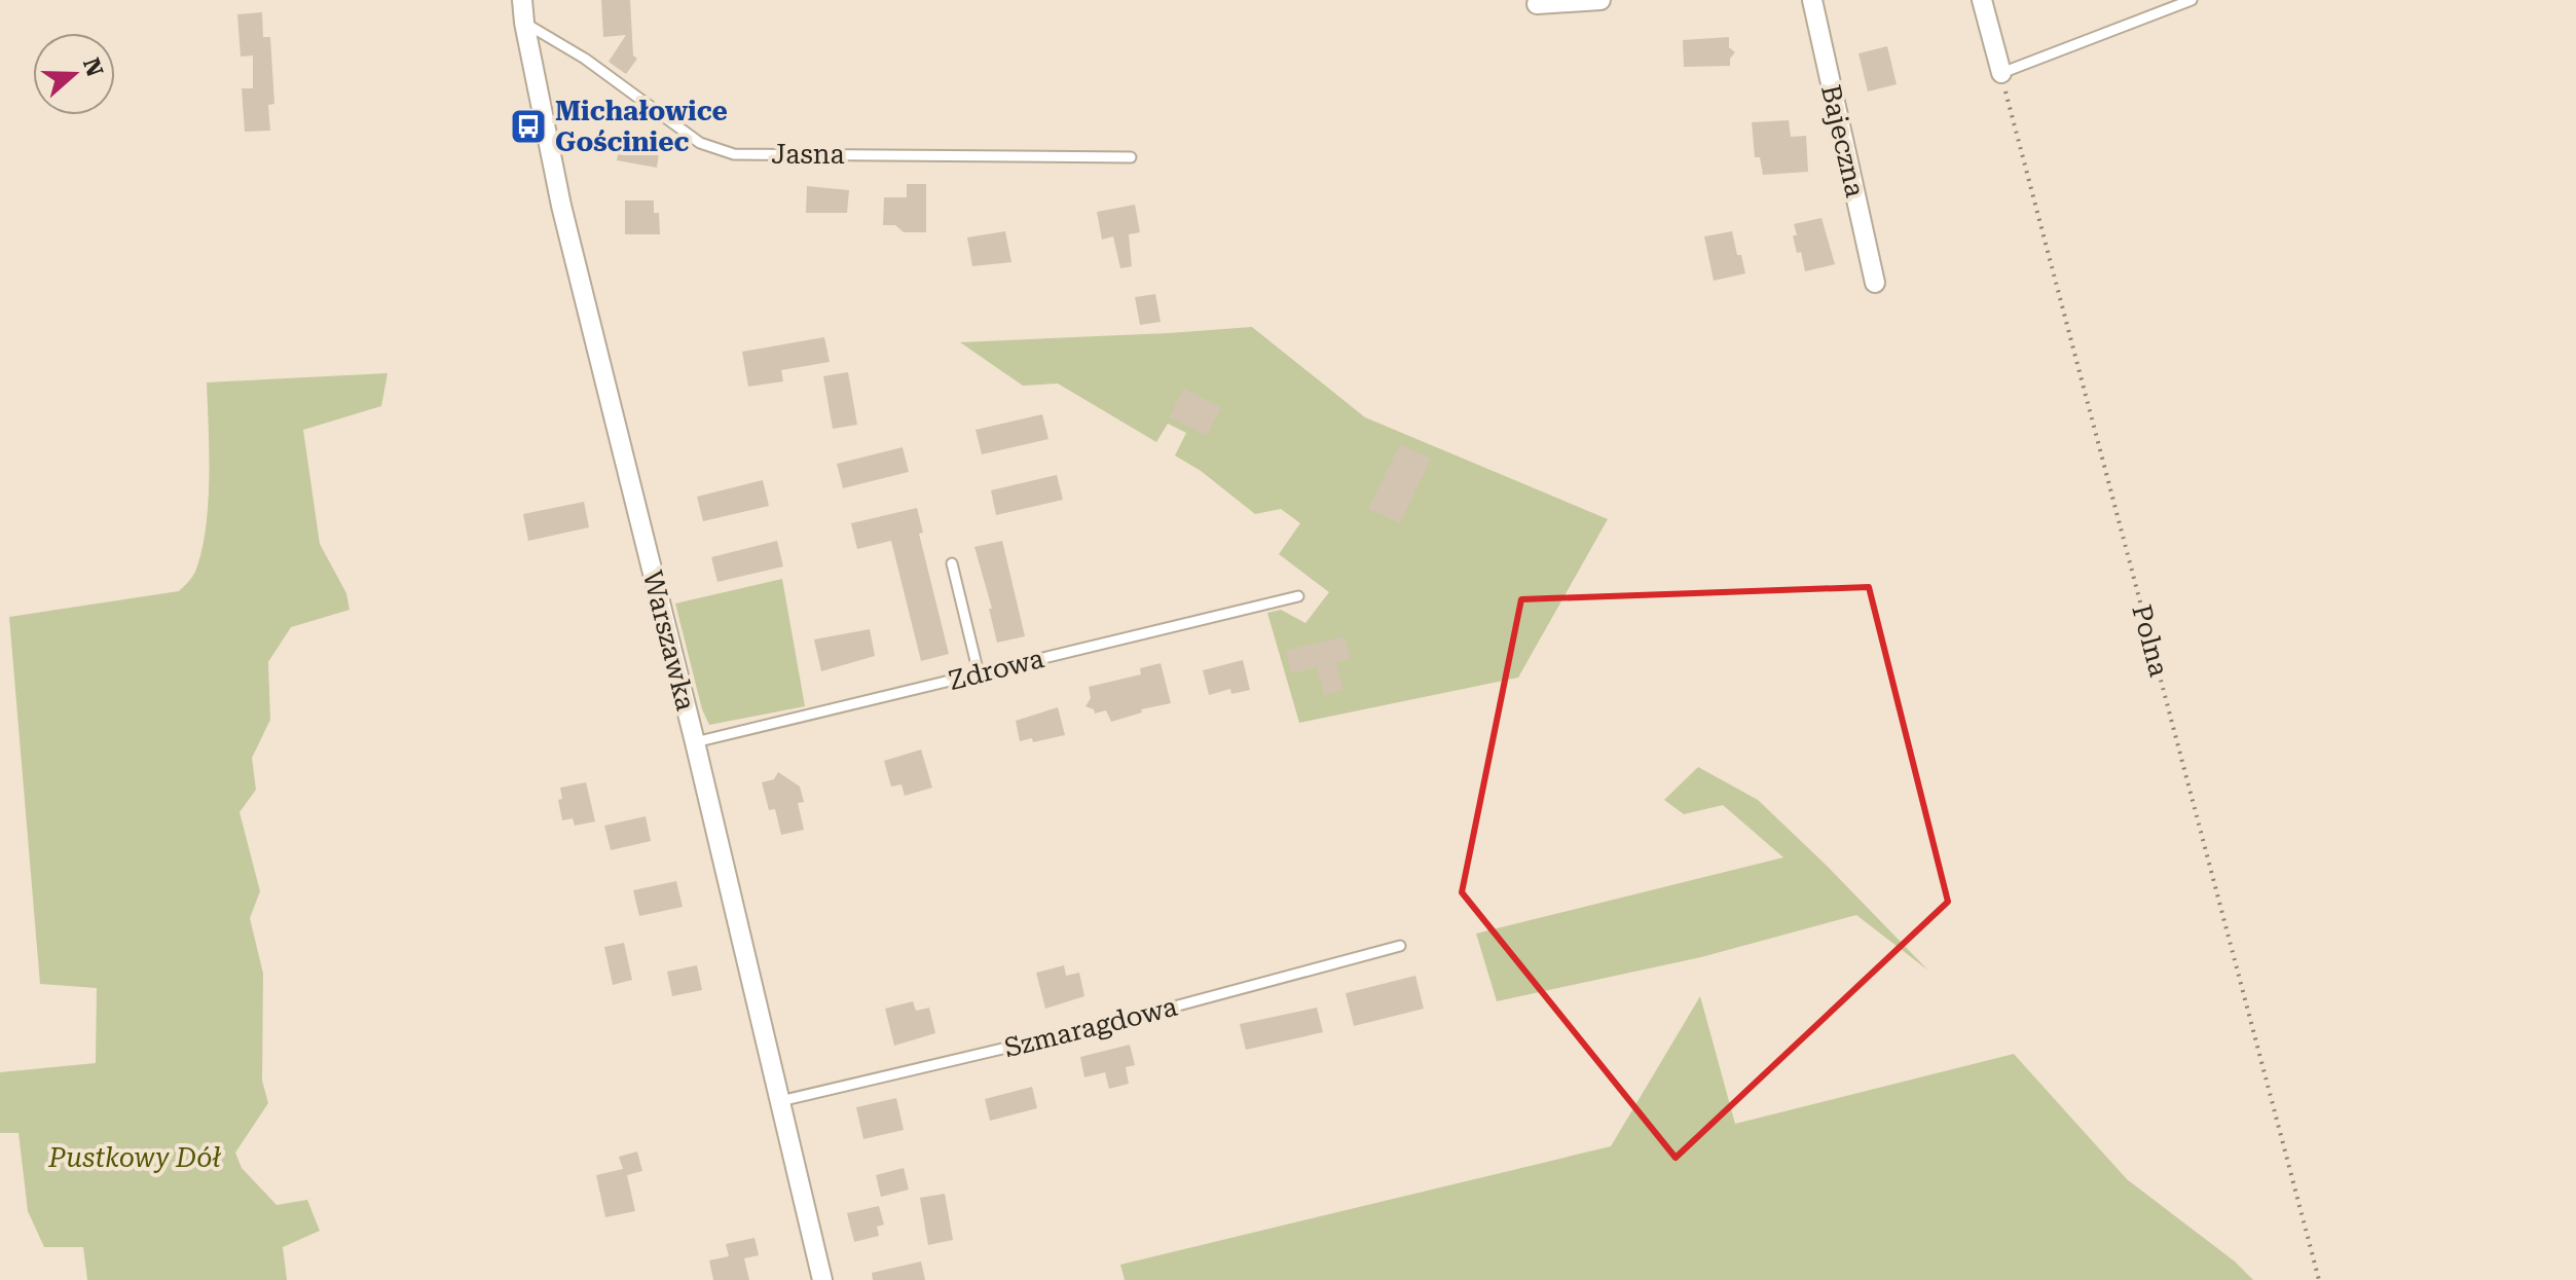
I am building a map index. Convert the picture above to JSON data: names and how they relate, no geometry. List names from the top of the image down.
{
  "streets": {
    "street": ["Bajeczna", "Warszawka"],
    "lane": ["Jasna", "Zdrowa", "Szmaragdowa"],
    "path": ["Polna"]
  },
  "crossings": [
    ["Jasna", "Warszawka"],
    ["Warszawka", "Zdrowa"],
    ["Warszawka", "Szmaragdowa"]
  ],
  "parks": ["Pustkowy Dół"],
  "places": {
    "bus stop": ["Michałowice Gościniec"]
  },
  "north": "right"
}
